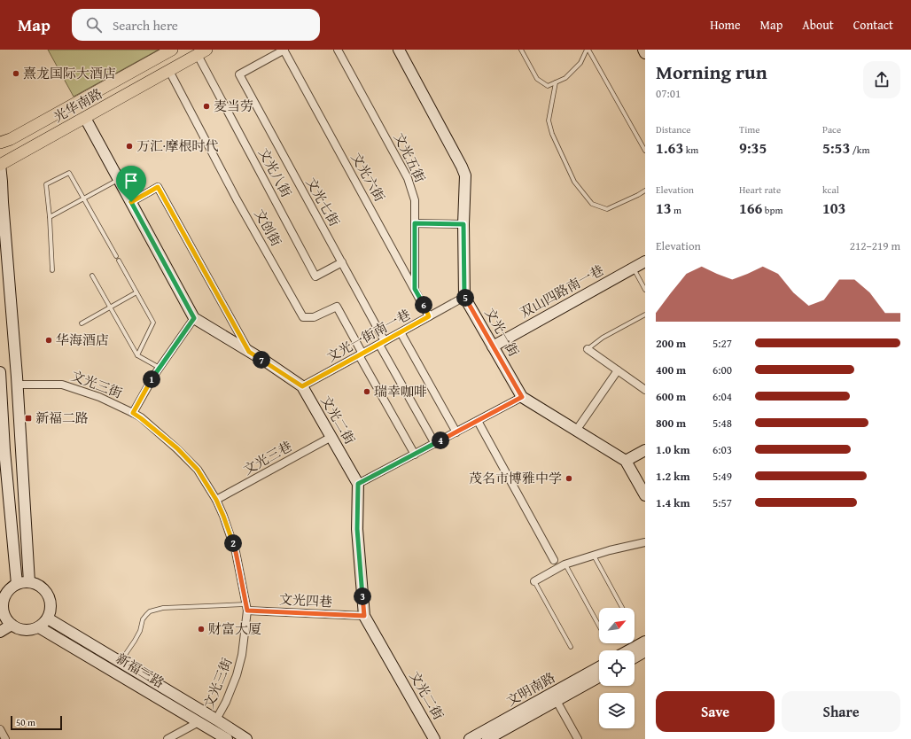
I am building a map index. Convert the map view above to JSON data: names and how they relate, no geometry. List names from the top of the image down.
{
  "streets": {
    "main road": [
      "光华南路",
      "双山四路南一巷",
      "文光一街",
      "文光二街",
      "新福三路",
      "文明南路"
    ],
    "street": [
      "文光五街",
      "文光八街",
      "文光六街",
      "文光七街",
      "文创街",
      "文光一街南一巷",
      "文光三街",
      "文光三巷",
      "文光四巷"
    ]
  },
  "crossings": [
    ["光华南路", "文光八街"],
    ["光华南路", "文创街"],
    ["文光五街", "文光六街"],
    ["文光八街", "文光七街"],
    ["文光六街", "文光七街"],
    ["文光六街", "文光一街南一巷"],
    ["文光七街", "文光一街南一巷"],
    ["文创街", "文光一街南一巷"],
    ["双山四路南一巷", "文光一街"],
    ["文光一街", "文光一街南一巷"],
    ["文光一街南一巷", "文光二街"],
    ["文光三街", "文光三巷"],
    ["文光三街", "文光四巷"],
    ["文光二街", "文光三巷"],
    ["文光二街", "文光四巷"]
  ],
  "places": {
    "other": [
      "熹龙国际大酒店",
      "麦当劳",
      "万汇·摩根时代",
      "华海酒店",
      "瑞幸咖啡",
      "茂名市博雅中学",
      "财富大厦"
    ],
    "transit": ["新福二路"]
  },
  "scale_bar": "50 m",
  "north": "top right",
  "page": {
    "header": "Map",
    "search": "Search here",
    "nav": [
      "Home",
      "Map",
      "About",
      "Contact"
    ],
    "heading": ["Morning run", "07:01"],
    "stats": [
      ["Distance", "1.63 km"],
      ["Time", "9:35"],
      ["Pace", "5:53 /km"],
      ["Elevation", "13 m"],
      ["Heart rate", "166 bpm"],
      ["kcal", "103"]
    ],
    "chart": ["Elevation", "212–219 m"],
    "pins": [
      "5",
      "6",
      "7",
      "1",
      "4",
      "2",
      "3"
    ],
    "list": [
      {
        "name": "200 m",
        "note": "5:27"
      },
      {
        "name": "400 m",
        "note": "6:00"
      },
      {
        "name": "600 m",
        "note": "6:04"
      },
      {
        "name": "800 m",
        "note": "5:48"
      },
      {
        "name": "1.0 km",
        "note": "6:03"
      },
      {
        "name": "1.2 km",
        "note": "5:49"
      },
      {
        "name": "1.4 km",
        "note": "5:57"
      }
    ],
    "buttons": ["Save", "Share"],
    "scale": "50 m"
  }
}
